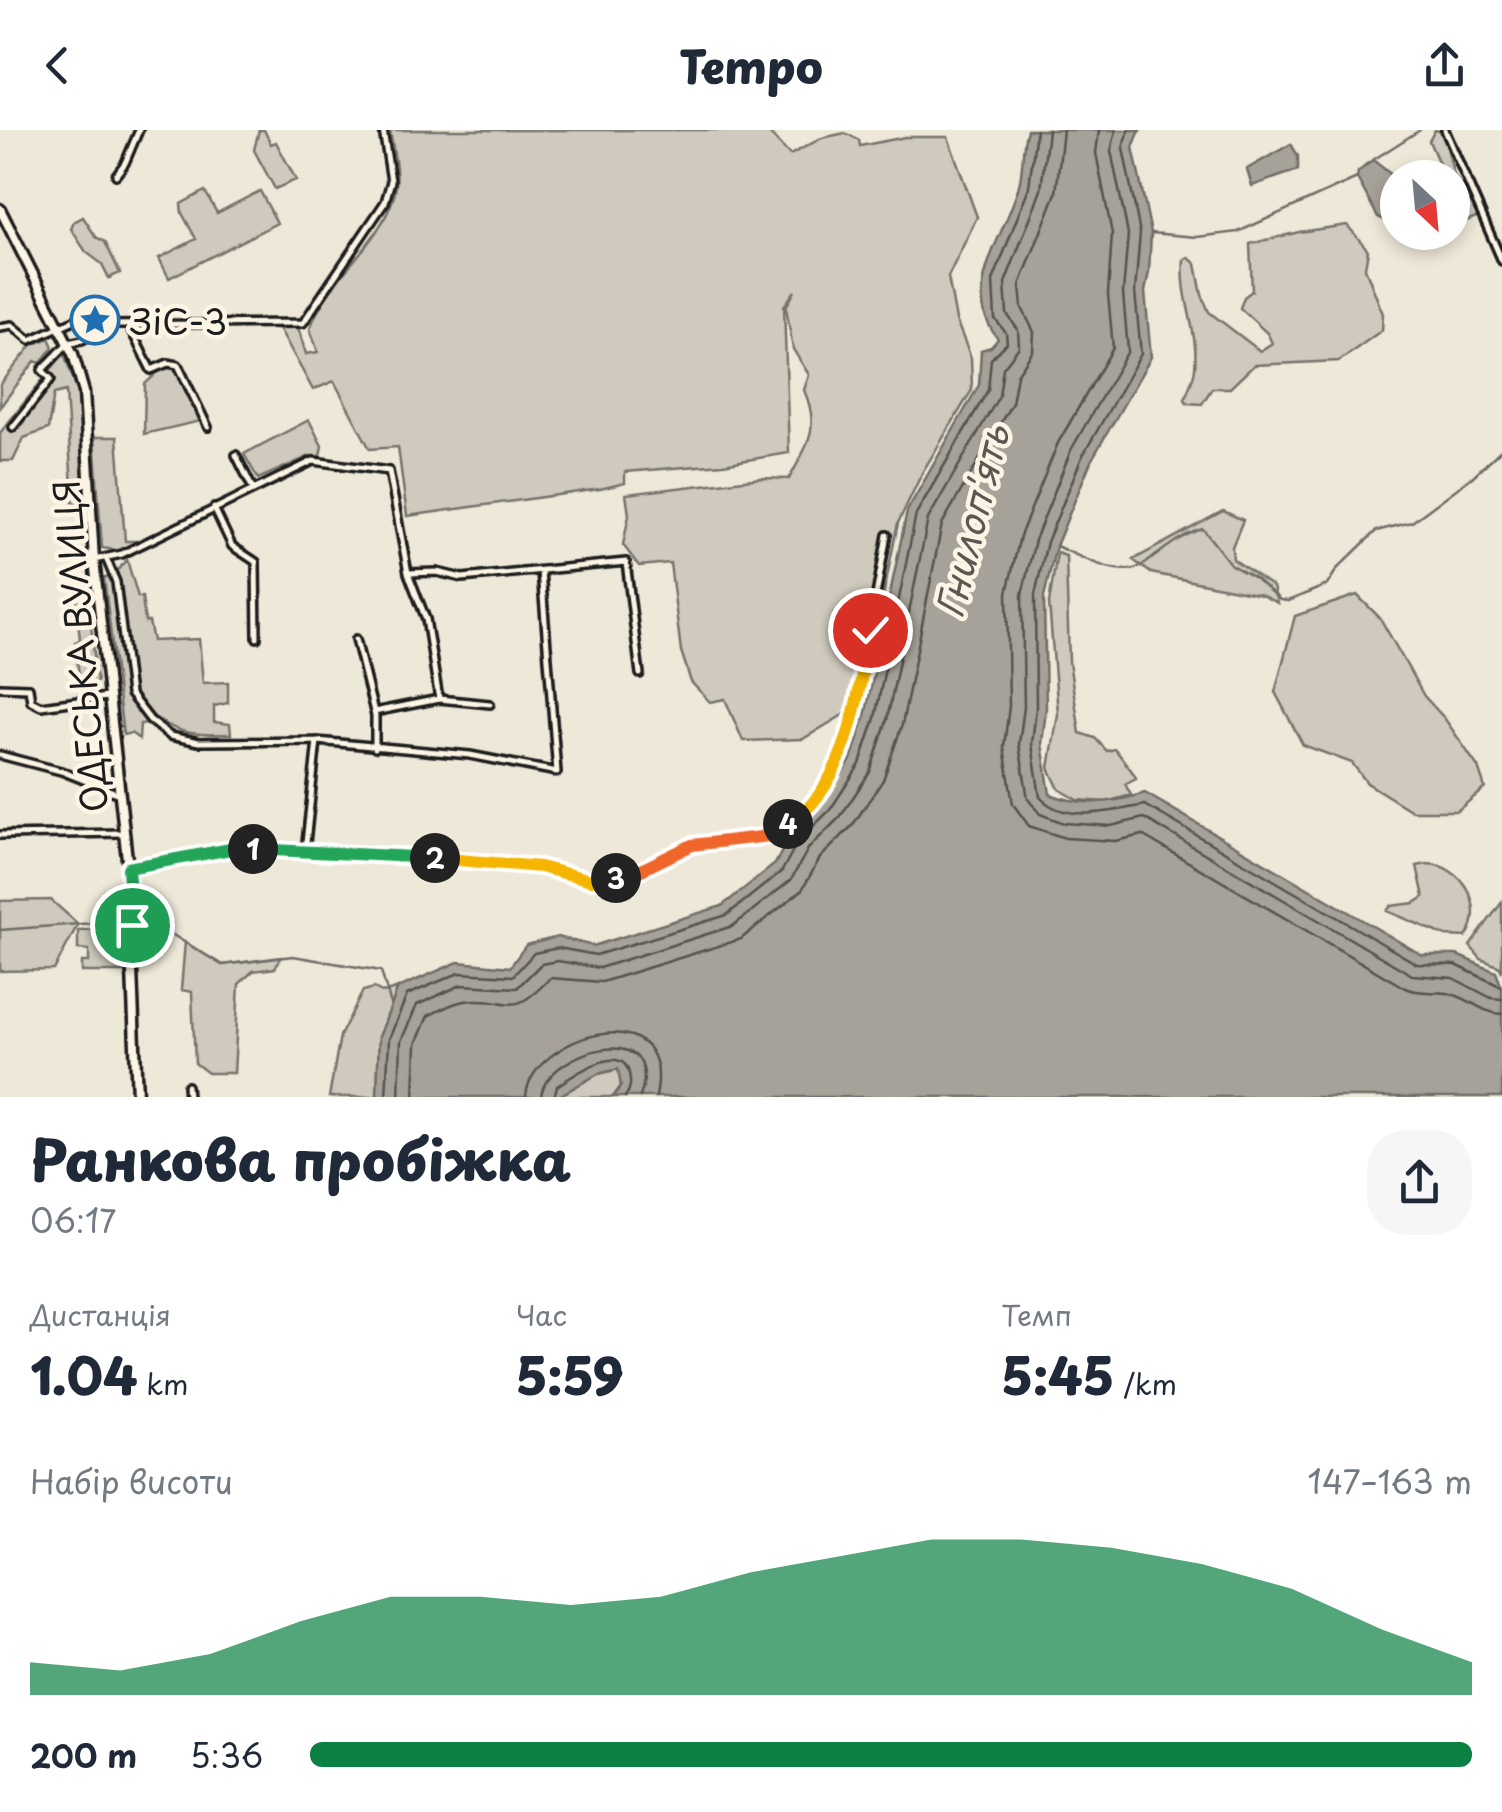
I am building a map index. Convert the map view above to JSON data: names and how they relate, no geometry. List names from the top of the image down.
{
  "streets": {
    "main road": ["ОДЕСЬКА ВУЛИЦЯ"]
  },
  "water": ["Гнилоп'ять"],
  "places": {
    "place": ["ЗіС-3"]
  },
  "north": "bottom right",
  "page": {
    "header": "Tempo",
    "pins": [
      "4",
      "1",
      "2",
      "3"
    ],
    "heading": ["Ранкова пробіжка", "06:17"],
    "stats": [
      ["Дистанція", "1.04 km"],
      ["Час", "5:59"],
      ["Темп", "5:45 /km"]
    ],
    "chart": ["Набір висоти", "147–163 m"],
    "list": [
      {
        "name": "200 m",
        "note": "5:36"
      }
    ]
  }
}
